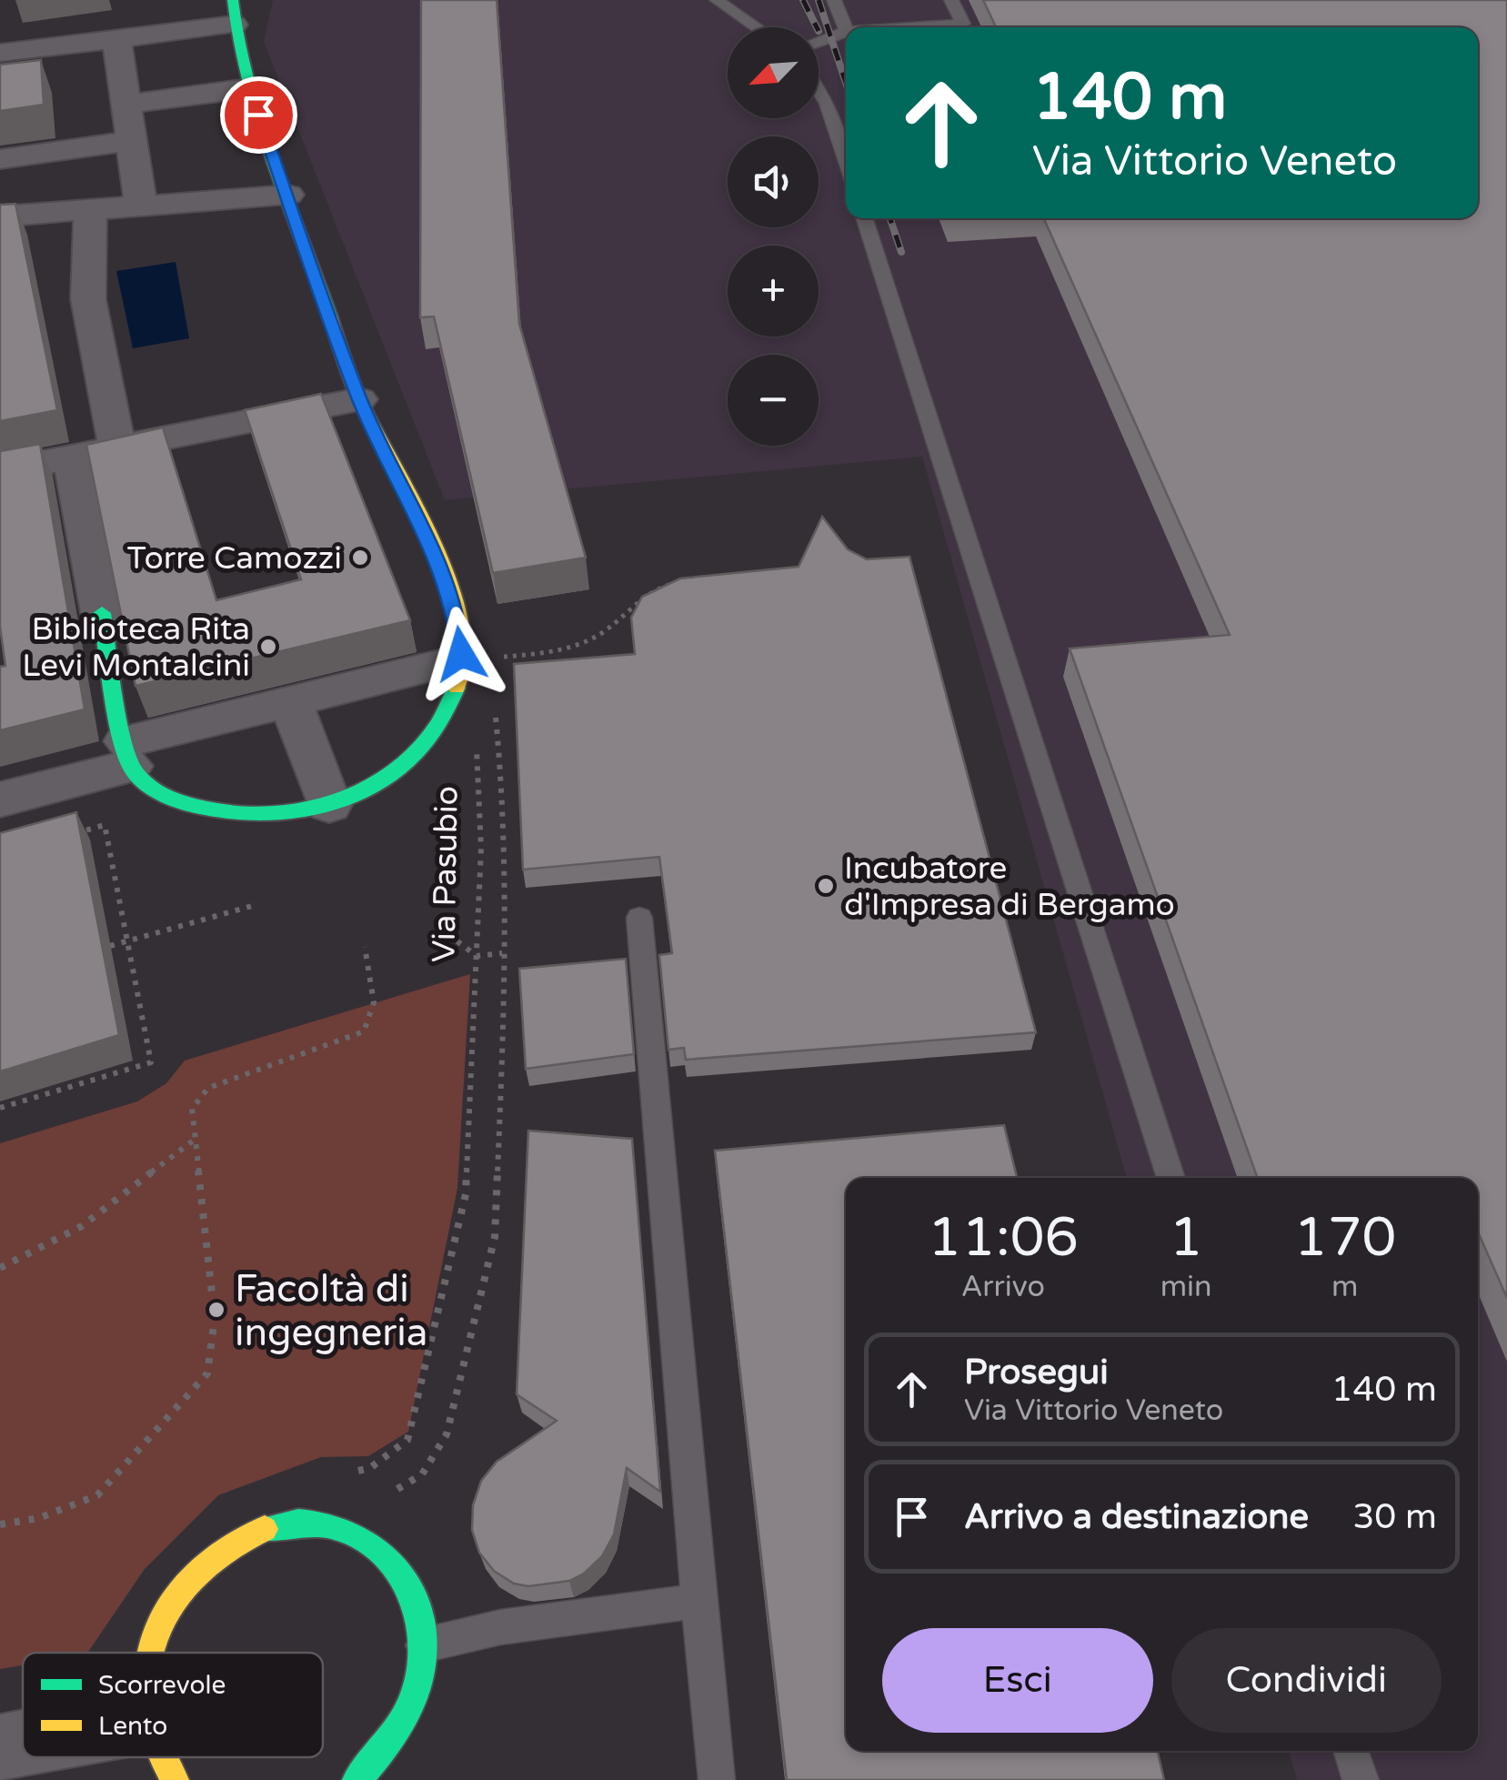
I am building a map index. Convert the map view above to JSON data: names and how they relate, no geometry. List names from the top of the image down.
{
  "streets": {
    "path": ["Via Pasubio"]
  },
  "places": [
    "Torre Camozzi",
    "Biblioteca Rita Levi Montalcini",
    "Incubatore d'Impresa di Bergamo",
    "Facoltà di ingegneria"
  ],
  "legend": ["Scorrevole", "Lento"],
  "north": "bottom left",
  "page": {
    "map_buttons": ["+", "−"],
    "turn": ["140 m", "Via Vittorio Veneto"],
    "eta": [
      "11:06",
      "Arrivo",
      "1",
      "min",
      "170",
      "m"
    ],
    "list": [
      {
        "name": "Prosegui",
        "note": "Via Vittorio Veneto",
        "value": "140 m"
      },
      {
        "name": "Arrivo a destinazione",
        "value": "30 m"
      }
    ],
    "buttons": ["Esci", "Condividi"]
  }
}
